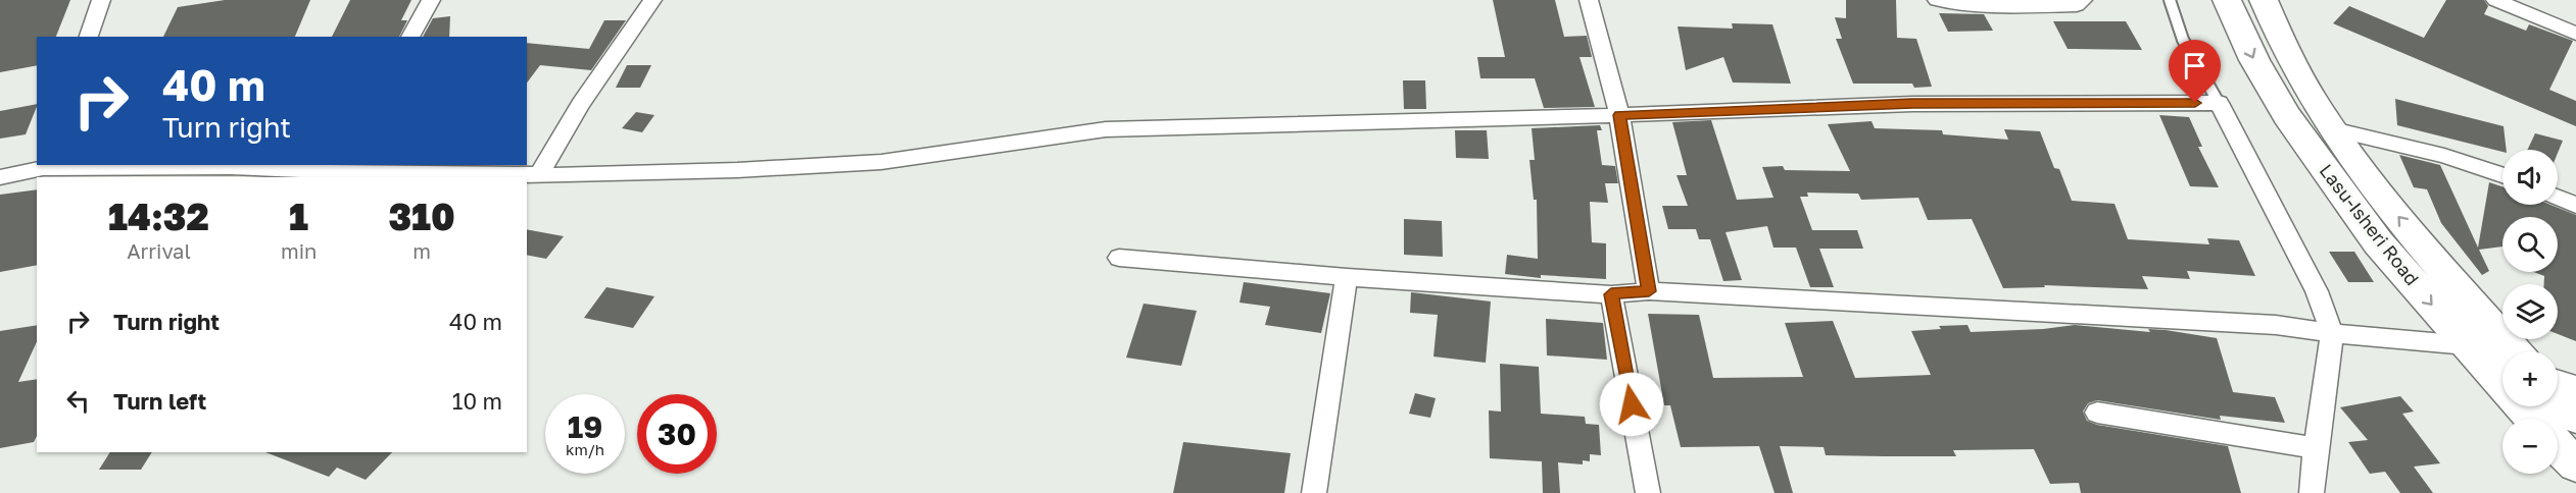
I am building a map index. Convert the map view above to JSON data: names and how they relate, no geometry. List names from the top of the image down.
{
  "streets": {
    "main road": ["Lasu-Isheri Road"]
  },
  "page": {
    "turn": ["40 m", "Turn right"],
    "map_buttons": ["+", "−"],
    "eta": [
      "14:32",
      "Arrival",
      "1",
      "min",
      "310",
      "m"
    ],
    "list": [
      {
        "name": "Turn right",
        "value": "40 m"
      },
      {
        "name": "Turn left",
        "value": "10 m"
      }
    ],
    "speed": "19 km/h",
    "limit": "30"
  }
}
